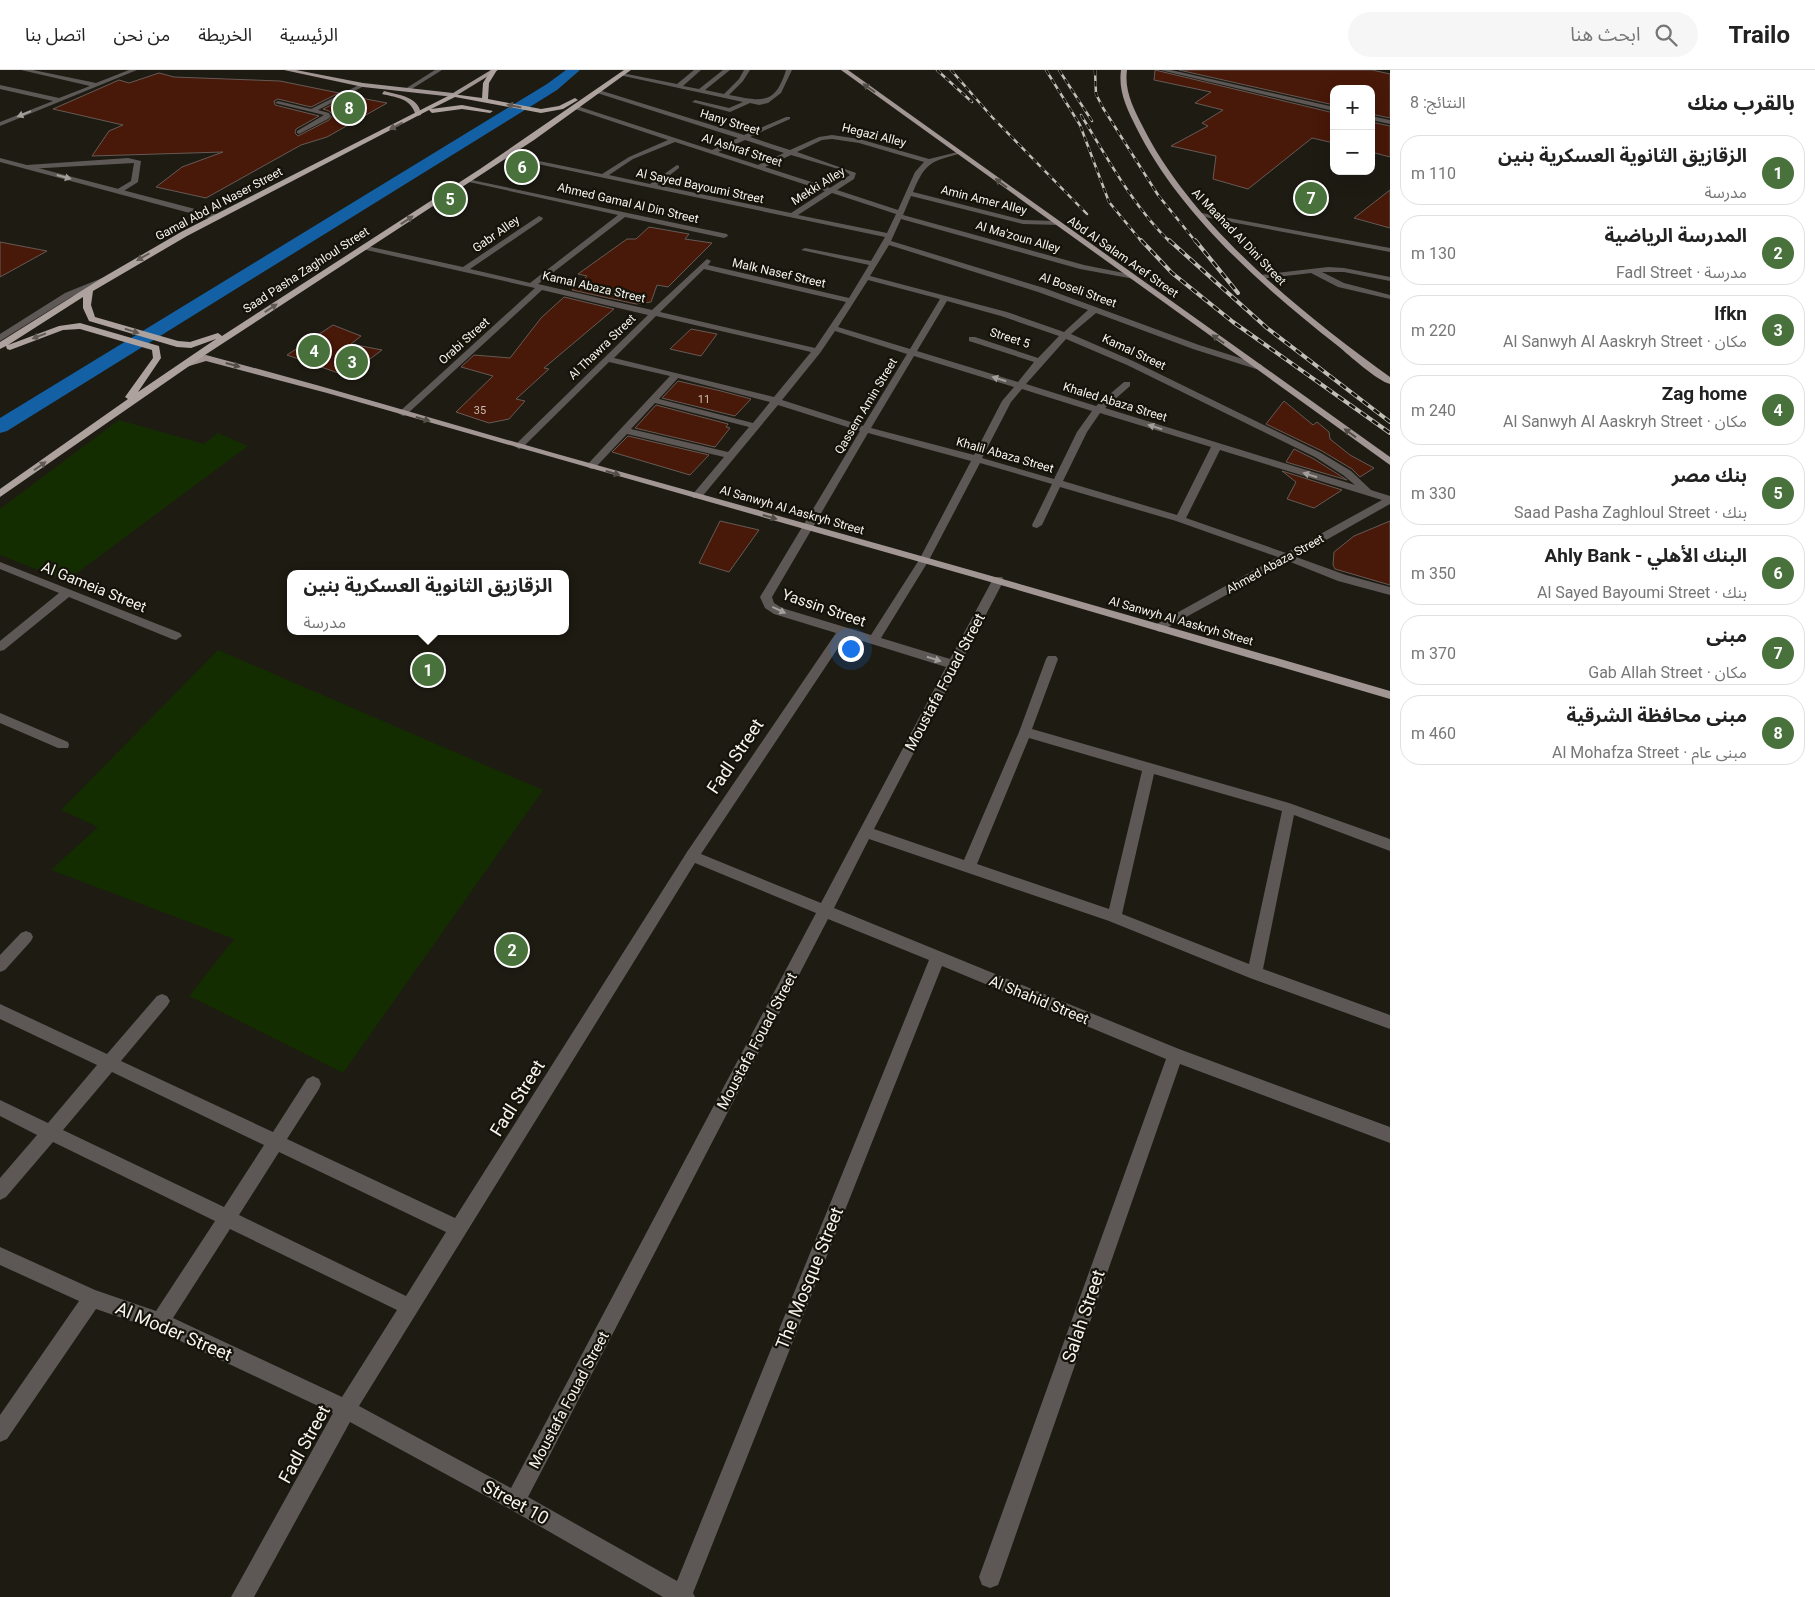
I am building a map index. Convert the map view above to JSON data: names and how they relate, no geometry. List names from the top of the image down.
{
  "streets": {
    "highway": ["Gamal Abd Al Naser Street", "Saad Pasha Zaghloul Street"],
    "main road": ["Al Maahad Al Dini Street", "Abd Al Salam Aref Street", "Al Sanwyh Al Aaskryh Street"],
    "street": [
      "Hany Street",
      "Hegazi Alley",
      "Al Ashraf Street",
      "Al Sayed Bayoumi Street",
      "Mekki Alley",
      "Amin Amer Alley",
      "Ahmed Gamal Al Din Street",
      "Gabr Alley",
      "Al Ma'zoun Alley",
      "Malk Nasef Street",
      "Kamal Abaza Street",
      "Al Boseli Street",
      "Street 5",
      "Orabi Street",
      "Al Thawra Street",
      "Kamal Street",
      "Khaled Abaza Street",
      "Qassem Amin Street",
      "Khalil Abaza Street",
      "Ahmed Abaza Street",
      "Al Gameia Street",
      "Yassin Street",
      "Moustafa Fouad Street",
      "Fadl Street",
      "Al Shahid Street",
      "The Mosque Street",
      "Salah Street",
      "Al Moder Street",
      "Street 10"
    ]
  },
  "crossings": [
    ["Hany Street", "Hegazi Alley"],
    ["Hany Street", "Mekki Alley"],
    ["Hany Street", "Saad Pasha Zaghloul Street"],
    ["Hegazi Alley", "Al Ashraf Street"],
    ["Al Ashraf Street", "Mekki Alley"],
    ["Al Ashraf Street", "Al Ma'zoun Alley"],
    ["Al Ashraf Street", "Saad Pasha Zaghloul Street"],
    ["Al Sayed Bayoumi Street", "Mekki Alley"],
    ["Al Sayed Bayoumi Street", "Saad Pasha Zaghloul Street"],
    ["Al Sayed Bayoumi Street", "Al Boseli Street"],
    ["Amin Amer Alley", "Abd Al Salam Aref Street"],
    ["Ahmed Gamal Al Din Street", "Saad Pasha Zaghloul Street"],
    ["Ahmed Gamal Al Din Street", "Orabi Street"],
    ["Gabr Alley", "Kamal Abaza Street"],
    ["Al Ma'zoun Alley", "Abd Al Salam Aref Street"],
    ["Abd Al Salam Aref Street", "Al Boseli Street"],
    ["Saad Pasha Zaghloul Street", "Kamal Abaza Street"],
    ["Saad Pasha Zaghloul Street", "Al Sanwyh Al Aaskryh Street"],
    ["Malk Nasef Street", "Al Thawra Street"],
    ["Kamal Abaza Street", "Orabi Street"],
    ["Kamal Abaza Street", "Al Thawra Street"],
    ["Orabi Street", "Al Sanwyh Al Aaskryh Street"],
    ["Al Thawra Street", "Khalil Abaza Street"],
    ["Al Thawra Street", "Al Sanwyh Al Aaskryh Street"],
    ["Kamal Street", "Khaled Abaza Street"],
    ["Kamal Street", "Qassem Amin Street"],
    ["Khaled Abaza Street", "Qassem Amin Street"],
    ["Khaled Abaza Street", "Ahmed Abaza Street"],
    ["Qassem Amin Street", "Khalil Abaza Street"],
    ["Qassem Amin Street", "Al Sanwyh Al Aaskryh Street"],
    ["Qassem Amin Street", "Yassin Street"],
    ["Khalil Abaza Street", "Ahmed Abaza Street"],
    ["Al Sanwyh Al Aaskryh Street", "Ahmed Abaza Street"],
    ["Al Sanwyh Al Aaskryh Street", "Yassin Street"],
    ["Al Sanwyh Al Aaskryh Street", "Moustafa Fouad Street"],
    ["Yassin Street", "Moustafa Fouad Street"],
    ["Yassin Street", "Fadl Street"],
    ["Moustafa Fouad Street", "Al Shahid Street"],
    ["Moustafa Fouad Street", "Street 10"],
    ["Fadl Street", "Al Shahid Street"],
    ["Fadl Street", "Al Moder Street"],
    ["Fadl Street", "Street 10"],
    ["Al Shahid Street", "The Mosque Street"],
    ["Al Shahid Street", "Salah Street"],
    ["The Mosque Street", "Street 10"],
    ["Al Moder Street", "Street 10"]
  ],
  "one_way": [
    "Gamal Abd Al Naser Street",
    "Abd Al Salam Aref Street",
    "Saad Pasha Zaghloul Street",
    "Khaled Abaza Street",
    "Al Sanwyh Al Aaskryh Street"
  ],
  "house_numbers": ["11", "35"],
  "page": {
    "header": "Trailo",
    "search": "ابحث هنا",
    "nav": [
      "الرئيسية",
      "الخريطة",
      "من نحن",
      "اتصل بنا"
    ],
    "heading": ["بالقرب منك", "النتائج: 8"],
    "map_buttons": ["+", "−"],
    "pins": [
      "8",
      "6",
      "7",
      "5",
      "4",
      "3",
      "1",
      "2"
    ],
    "list": [
      {
        "mark": "1",
        "name": "الزقازيق الثانوية العسكرية بنين",
        "note": "مدرسة",
        "value": "110 m"
      },
      {
        "mark": "2",
        "name": "المدرسة الرياضية",
        "note": "مدرسة · Fadl Street",
        "value": "130 m"
      },
      {
        "mark": "3",
        "name": "lfkn",
        "note": "مكان · Al Sanwyh Al Aaskryh Street",
        "value": "220 m"
      },
      {
        "mark": "4",
        "name": "Zag home",
        "note": "مكان · Al Sanwyh Al Aaskryh Street",
        "value": "240 m"
      },
      {
        "mark": "5",
        "name": "بنك مصر",
        "note": "بنك · Saad Pasha Zaghloul Street",
        "value": "330 m"
      },
      {
        "mark": "6",
        "name": "البنك الأهلي - Ahly Bank",
        "note": "بنك · Al Sayed Bayoumi Street",
        "value": "350 m"
      },
      {
        "mark": "7",
        "name": "مبنى",
        "note": "مكان · Gab Allah Street",
        "value": "370 m"
      },
      {
        "mark": "8",
        "name": "مبنى محافظة الشرقية",
        "note": "مبنى عام · Al Mohafza Street",
        "value": "460 m"
      }
    ],
    "popup": ["الزقازيق الثانوية العسكرية بنين", "مدرسة"]
  }
}
